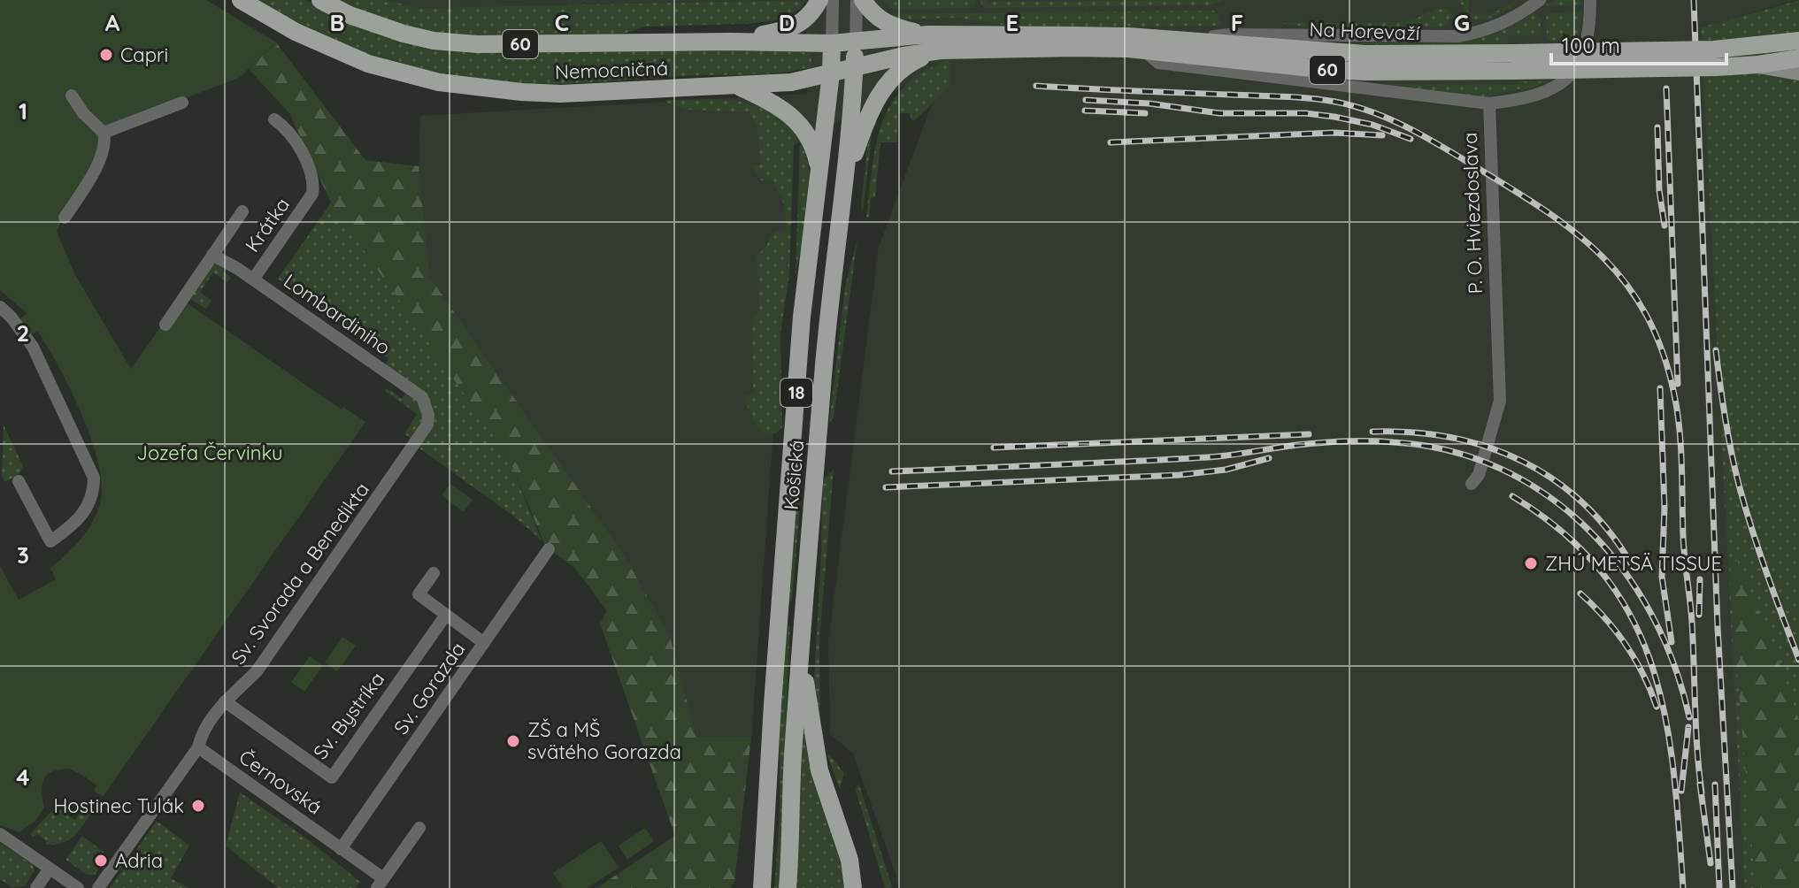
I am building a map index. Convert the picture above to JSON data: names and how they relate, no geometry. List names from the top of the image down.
{
  "streets": {
    "main road": [
      "Na Horevaží",
      "60",
      "Nemocničná",
      "18",
      "Košická"
    ],
    "street": [
      "P. O. Hviezdoslava",
      "Krátka",
      "Lombardiniho",
      "Sv. Svorada a Benedikta",
      "Sv. Gorazda",
      "Sv. Bystríka",
      "Černovská"
    ]
  },
  "crossings": [
    ["Na Horevaží", "60"],
    ["Na Horevaží", "P. O. Hviezdoslava"],
    ["Na Horevaží", "18"],
    ["Na Horevaží", "Košická"],
    ["60", "Nemocničná"],
    ["60", "18"],
    ["60", "Košická"],
    ["Nemocničná", "18"],
    ["Nemocničná", "Košická"],
    ["Krátka", "Lombardiniho"],
    ["Lombardiniho", "Sv. Svorada a Benedikta"],
    ["18", "Košická"],
    ["Sv. Svorada a Benedikta", "Sv. Bystríka"],
    ["Sv. Svorada a Benedikta", "Černovská"],
    ["Sv. Gorazda", "Černovská"]
  ],
  "parks": ["Jozefa Červinku"],
  "places": [
    "Capri",
    "ZHÚ METSÄ TISSUE",
    "ZŠ a MŠ svätého Gorazda",
    "Hostinec Tulák",
    "Adria"
  ],
  "scale_bar": "100 m",
  "grid": {
    "columns": [
      "A",
      "B",
      "C",
      "D",
      "E",
      "F",
      "G"
    ],
    "rows": [
      "1",
      "2",
      "3",
      "4"
    ]
  }
}
